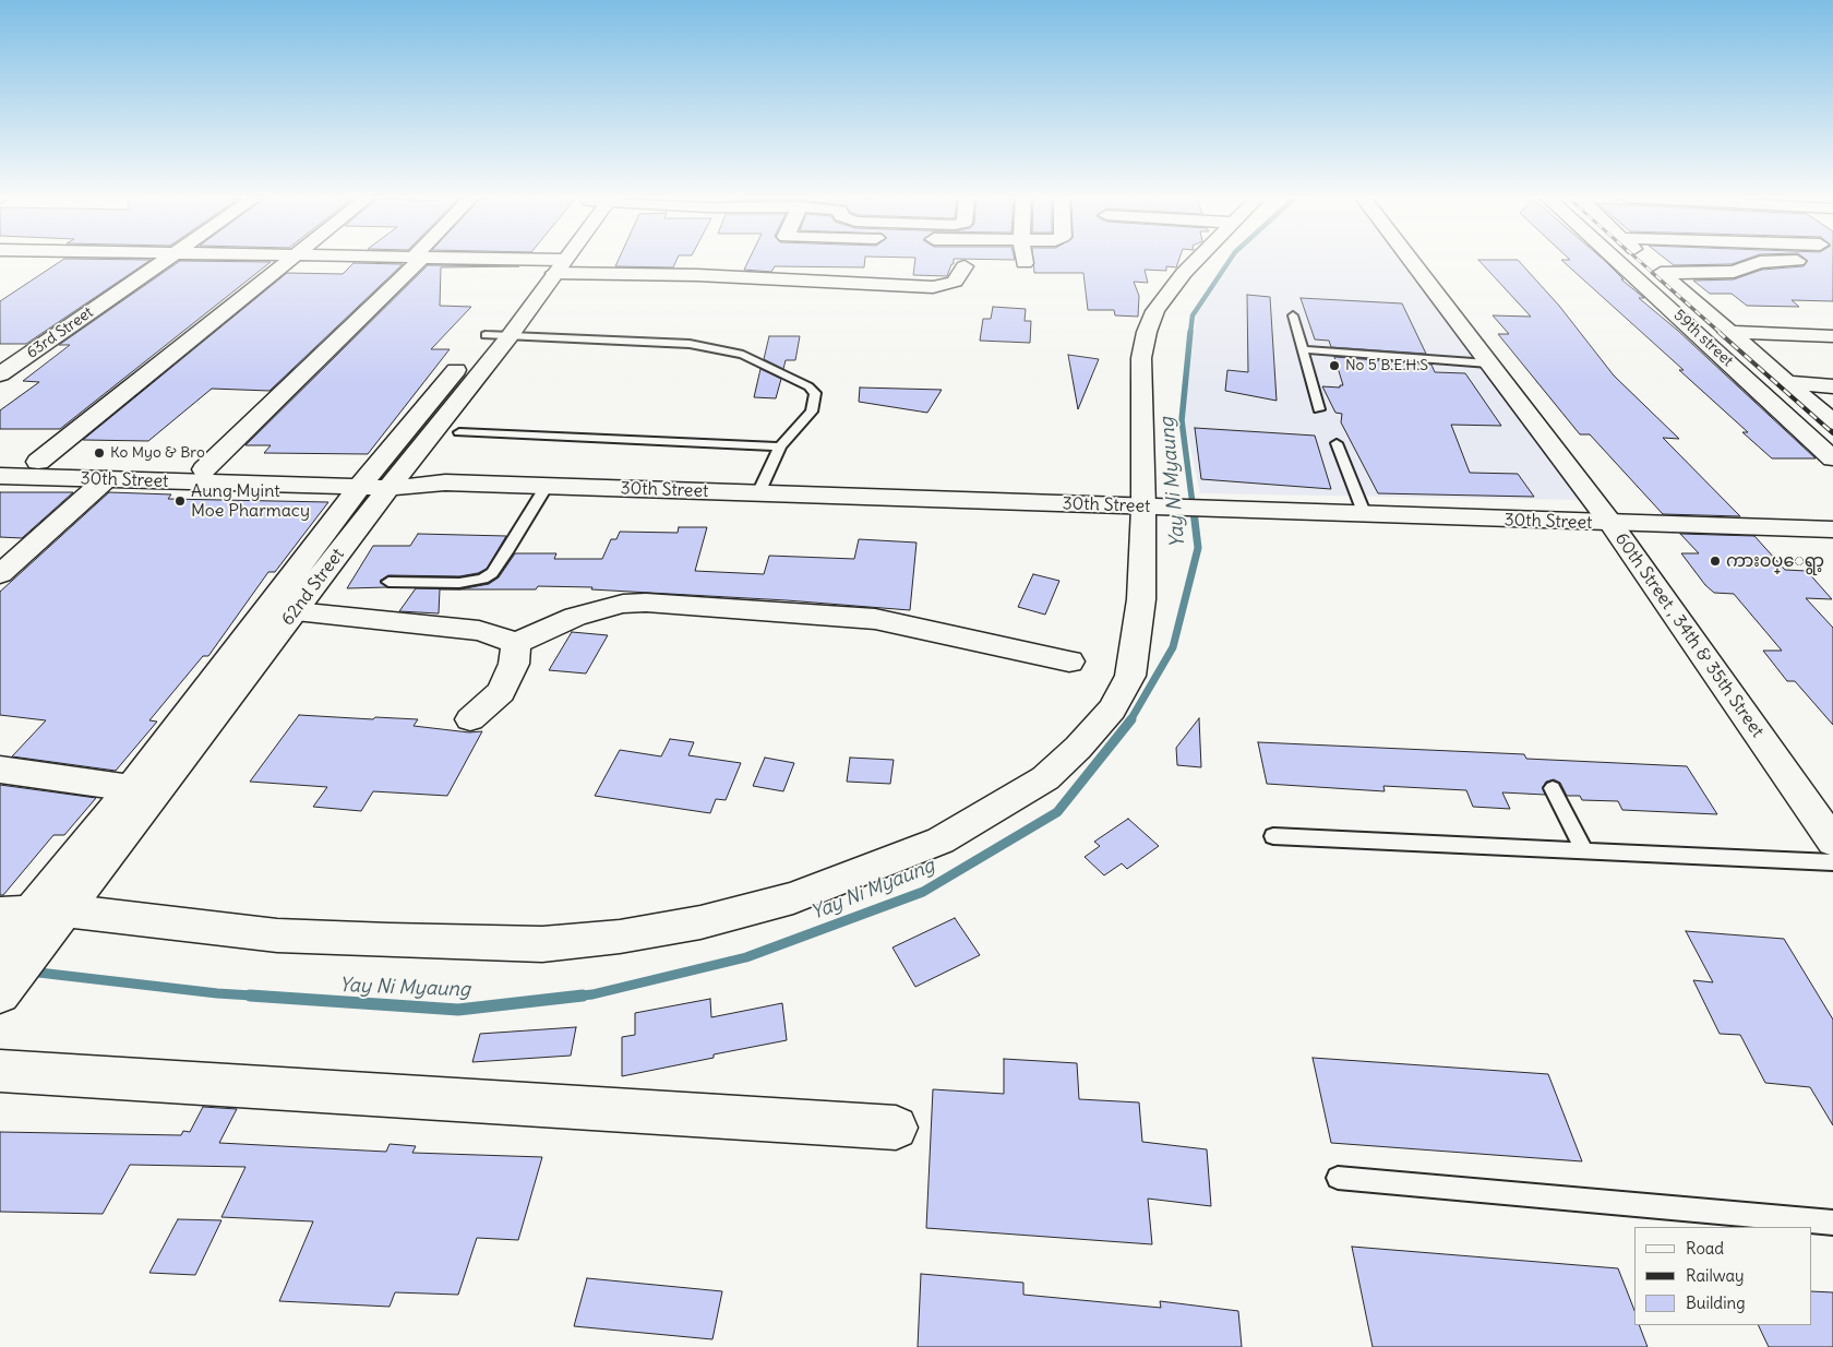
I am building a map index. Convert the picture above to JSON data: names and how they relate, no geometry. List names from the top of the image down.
{
  "streets": {
    "street": [
      "63rd Street",
      "59th street",
      "30th Street",
      "62nd Street",
      "60th Street , 34th & 35th Street"
    ]
  },
  "crossings": [
    ["30th Street", "62nd Street"],
    ["30th Street", "60th Street , 34th & 35th Street"]
  ],
  "water": ["Yay Ni Myaung"],
  "places": [
    "No 5 B.E.H.S",
    "Ko Myo & Bro",
    "Aung Myint Moe Pharmacy",
    "ကားဝပ္ေရွာ့"
  ],
  "legend": ["Road", "Railway", "Building"]
}
